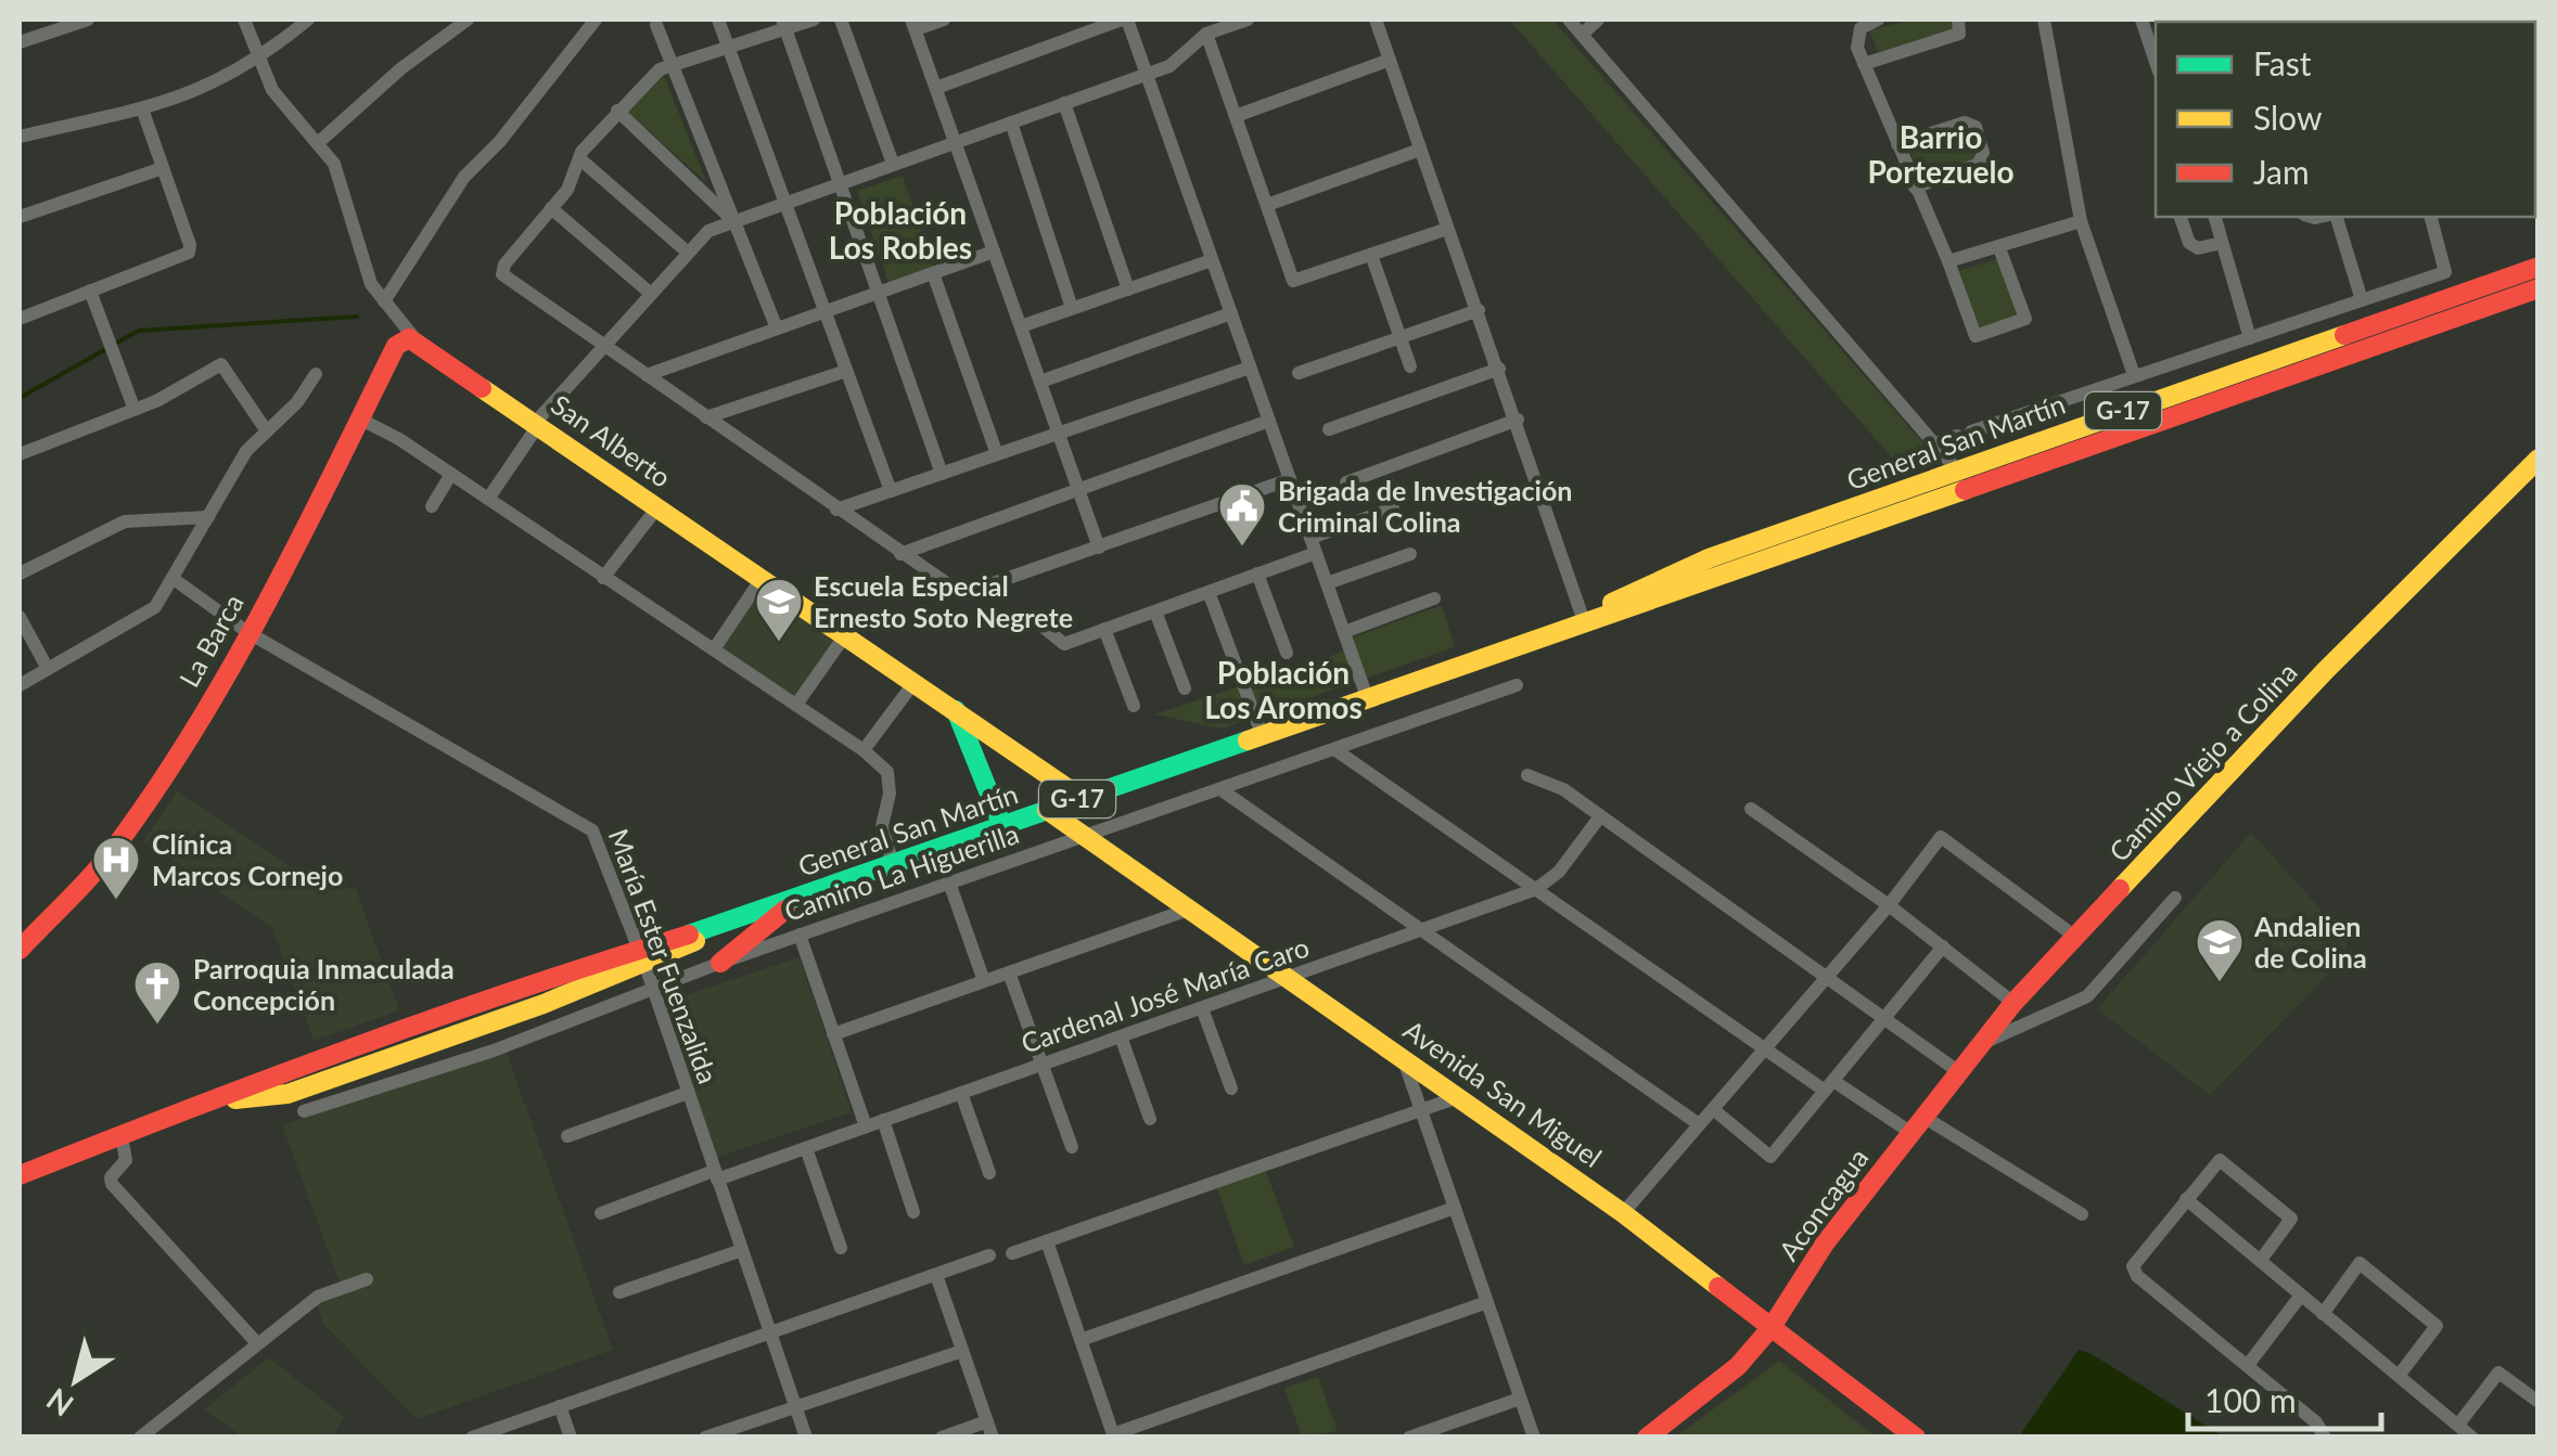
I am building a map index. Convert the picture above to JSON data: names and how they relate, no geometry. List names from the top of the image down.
{
  "streets": {
    "main road": [
      "G-17",
      "San Alberto",
      "General San Martín",
      "La Barca",
      "Camino Viejo a Colina",
      "Avenida San Miguel",
      "Aconcagua"
    ],
    "street": ["Camino La Higuerilla", "María Ester Fuenzalida", "Cardenal José María Caro"]
  },
  "crossings": [
    ["San Alberto", "General San Martín"],
    ["San Alberto", "La Barca"],
    ["General San Martín", "María Ester Fuenzalida"],
    ["General San Martín", "Avenida San Miguel"],
    ["La Barca", "María Ester Fuenzalida"],
    ["Camino Viejo a Colina", "Aconcagua"],
    ["Camino La Higuerilla", "María Ester Fuenzalida"],
    ["Camino La Higuerilla", "Avenida San Miguel"],
    ["María Ester Fuenzalida", "Cardenal José María Caro"],
    ["Cardenal José María Caro", "Avenida San Miguel"],
    ["Avenida San Miguel", "Aconcagua"]
  ],
  "districts": ["Barrio Portezuelo", "Población Los Robles", "Población Los Aromos"],
  "places": {
    "public building": ["Brigada de Investigación Criminal Colina"],
    "school or university": ["Escuela Especial Ernesto Soto Negrete", "Andalien de Colina"],
    "hospital": ["Clínica Marcos Cornejo"],
    "church": ["Parroquia Inmaculada Concepción"]
  },
  "legend": ["Fast", "Slow", "Jam"],
  "scale_bar": "100 m",
  "north": "bottom left"
}
